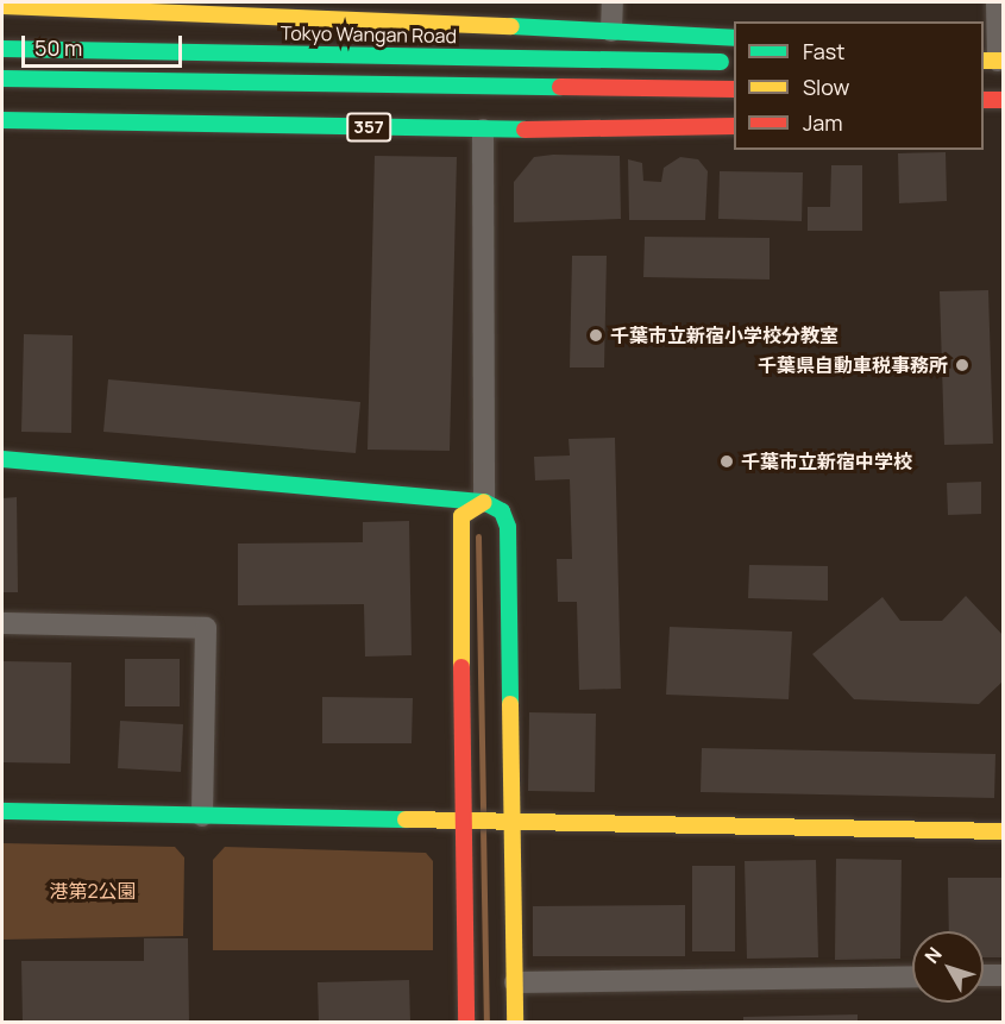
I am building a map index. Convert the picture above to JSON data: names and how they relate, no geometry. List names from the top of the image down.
{
  "streets": {
    "main road": ["Tokyo Wangan Road", "357"]
  },
  "parks": ["港第2公園"],
  "places": ["千葉市立新宿小学校分教室", "千葉県自動車税事務所", "千葉市立新宿中学校"],
  "legend": ["Fast", "Slow", "Jam"],
  "scale_bar": "50 m",
  "north": "top left"
}
